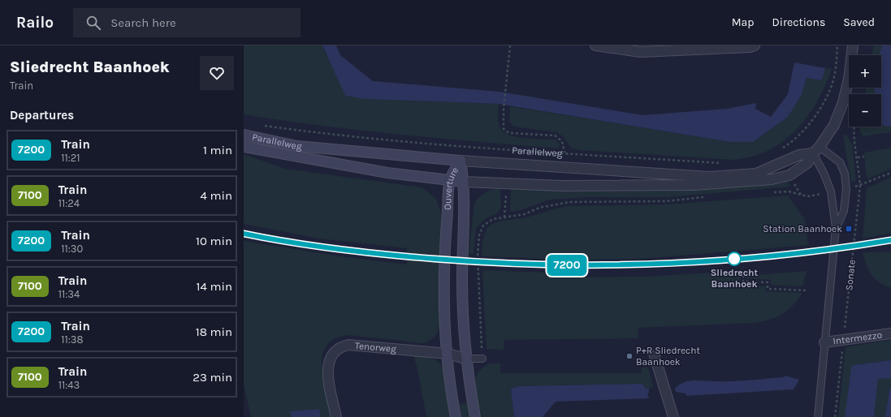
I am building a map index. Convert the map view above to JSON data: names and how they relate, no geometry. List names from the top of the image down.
{
  "streets": {
    "main road": ["Parallelweg", "Ouverture"],
    "street": ["Intermezzo", "Tenorweg"],
    "lane": ["Sonate"]
  },
  "crossings": [
    ["Parallelweg", "Ouverture"],
    ["Parallelweg", "Sonate"],
    ["Ouverture", "Tenorweg"],
    ["Sonate", "Intermezzo"]
  ],
  "places": {
    "transit": ["Station Baanhoek"],
    "other": ["Sliedrecht Baanhoek", "P+R Sliedrecht Baanhoek"]
  },
  "page": {
    "header": "Railo",
    "search": "Search here",
    "nav": ["Map", "Directions", "Saved"],
    "heading": [
      ["Sliedrecht Baanhoek", "Train"],
      "Departures"
    ],
    "on_map": "7200",
    "map_buttons": ["+", "−"],
    "list": [
      {
        "mark": "7200",
        "name": "Train",
        "note": "11:21",
        "value": "1 min"
      },
      {
        "mark": "7100",
        "name": "Train",
        "note": "11:24",
        "value": "4 min"
      },
      {
        "mark": "7200",
        "name": "Train",
        "note": "11:30",
        "value": "10 min"
      },
      {
        "mark": "7100",
        "name": "Train",
        "note": "11:34",
        "value": "14 min"
      },
      {
        "mark": "7200",
        "name": "Train",
        "note": "11:38",
        "value": "18 min"
      },
      {
        "mark": "7100",
        "name": "Train",
        "note": "11:43",
        "value": "23 min"
      }
    ]
  }
}
